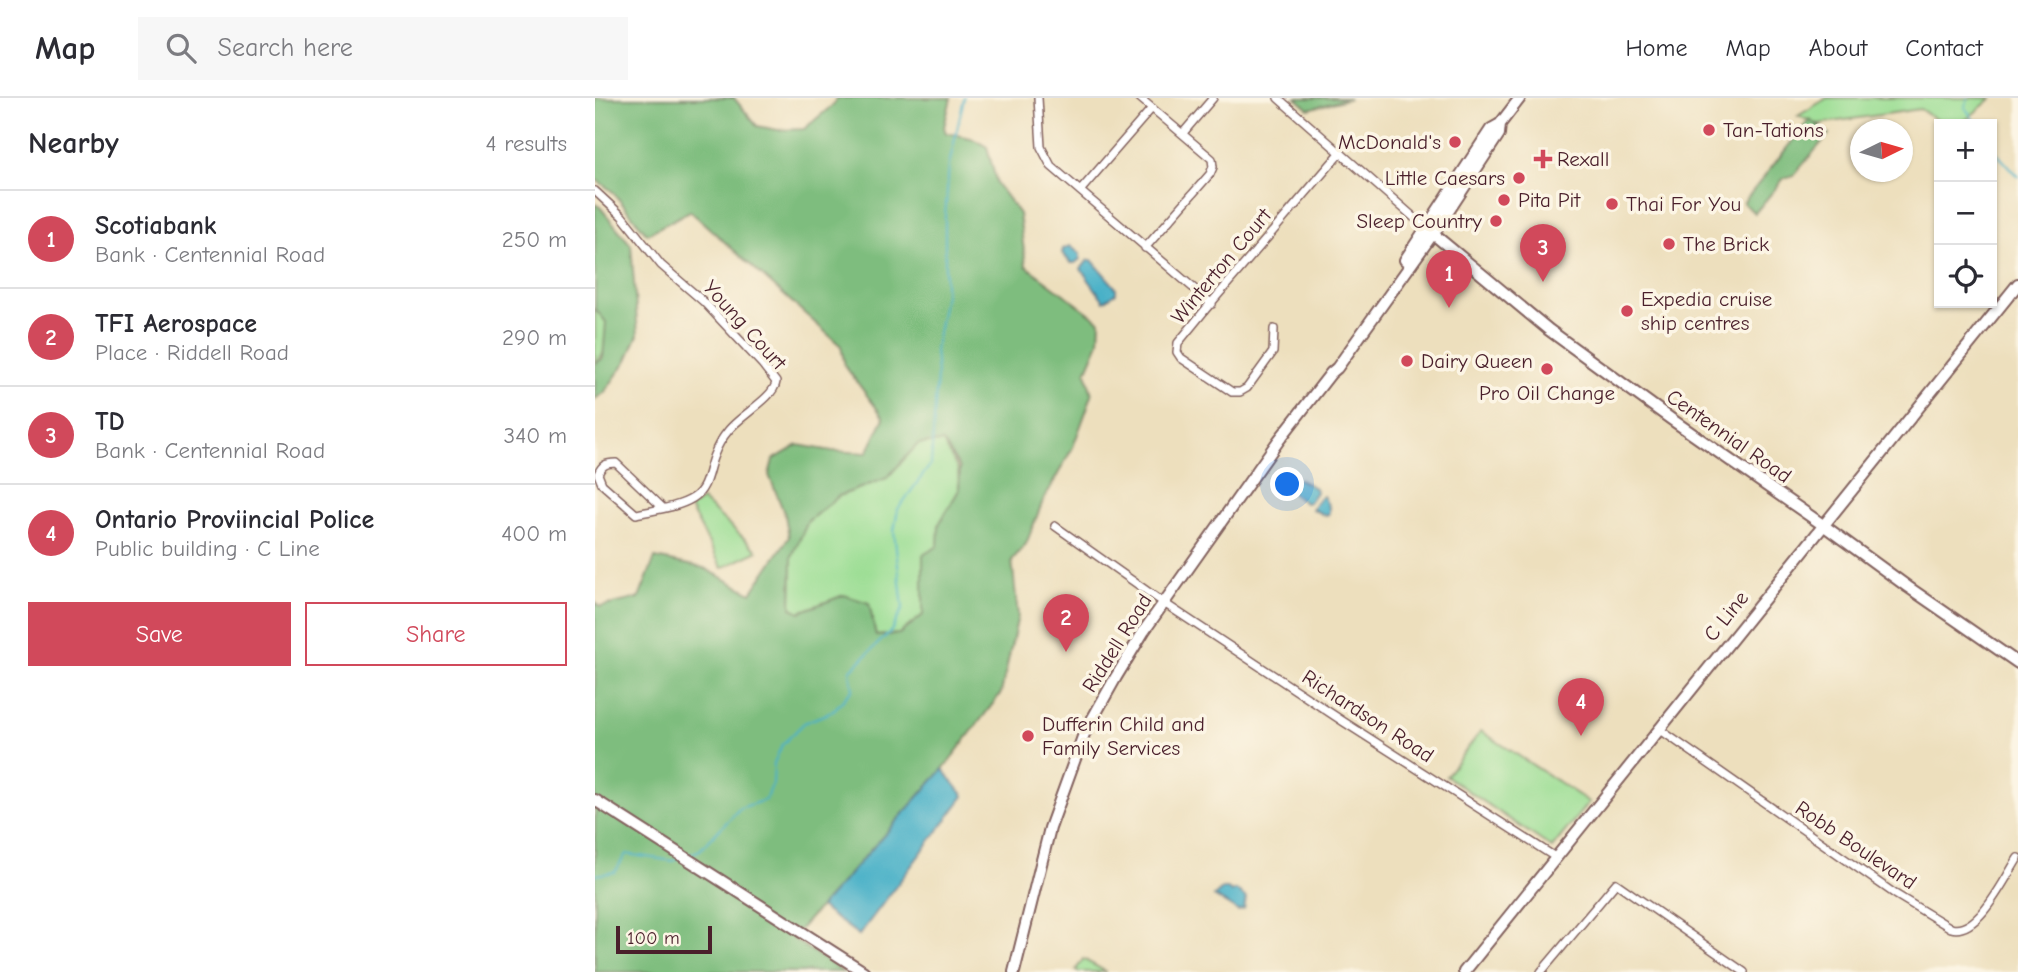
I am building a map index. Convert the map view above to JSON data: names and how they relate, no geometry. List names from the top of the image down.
{
  "streets": {
    "street": [
      "Winterton Court",
      "Young Court",
      "Centennial Road",
      "C Line",
      "Riddell Road",
      "Richardson Road",
      "Robb Boulevard"
    ]
  },
  "crossings": [
    ["Centennial Road", "C Line"],
    ["Centennial Road", "Riddell Road"],
    ["C Line", "Richardson Road"],
    ["C Line", "Robb Boulevard"],
    ["Riddell Road", "Richardson Road"]
  ],
  "places": {
    "other": [
      "Tan-Tations",
      "McDonald's",
      "Little Caesars",
      "Pita Pit",
      "Thai For You",
      "Sleep Country",
      "The Brick",
      "Expedia cruise ship centres",
      "Dairy Queen",
      "Pro Oil Change",
      "Dufferin Child and Family Services"
    ],
    "health": ["Rexall"]
  },
  "scale_bar": "100 m",
  "north": "right",
  "page": {
    "header": "Map",
    "search": "Search here",
    "nav": [
      "Home",
      "Map",
      "About",
      "Contact"
    ],
    "heading": ["Nearby", "4 results"],
    "map_buttons": ["+", "−"],
    "list": [
      {
        "mark": "1",
        "name": "Scotiabank",
        "note": "Bank · Centennial Road",
        "value": "250 m"
      },
      {
        "mark": "2",
        "name": "TFI Aerospace",
        "note": "Place · Riddell Road",
        "value": "290 m"
      },
      {
        "mark": "3",
        "name": "TD",
        "note": "Bank · Centennial Road",
        "value": "340 m"
      },
      {
        "mark": "4",
        "name": "Ontario Proviincial Police",
        "note": "Public building · C Line",
        "value": "400 m"
      }
    ],
    "pins": [
      "3",
      "1",
      "2",
      "4"
    ],
    "buttons": ["Save", "Share"],
    "scale": "100 m"
  }
}
